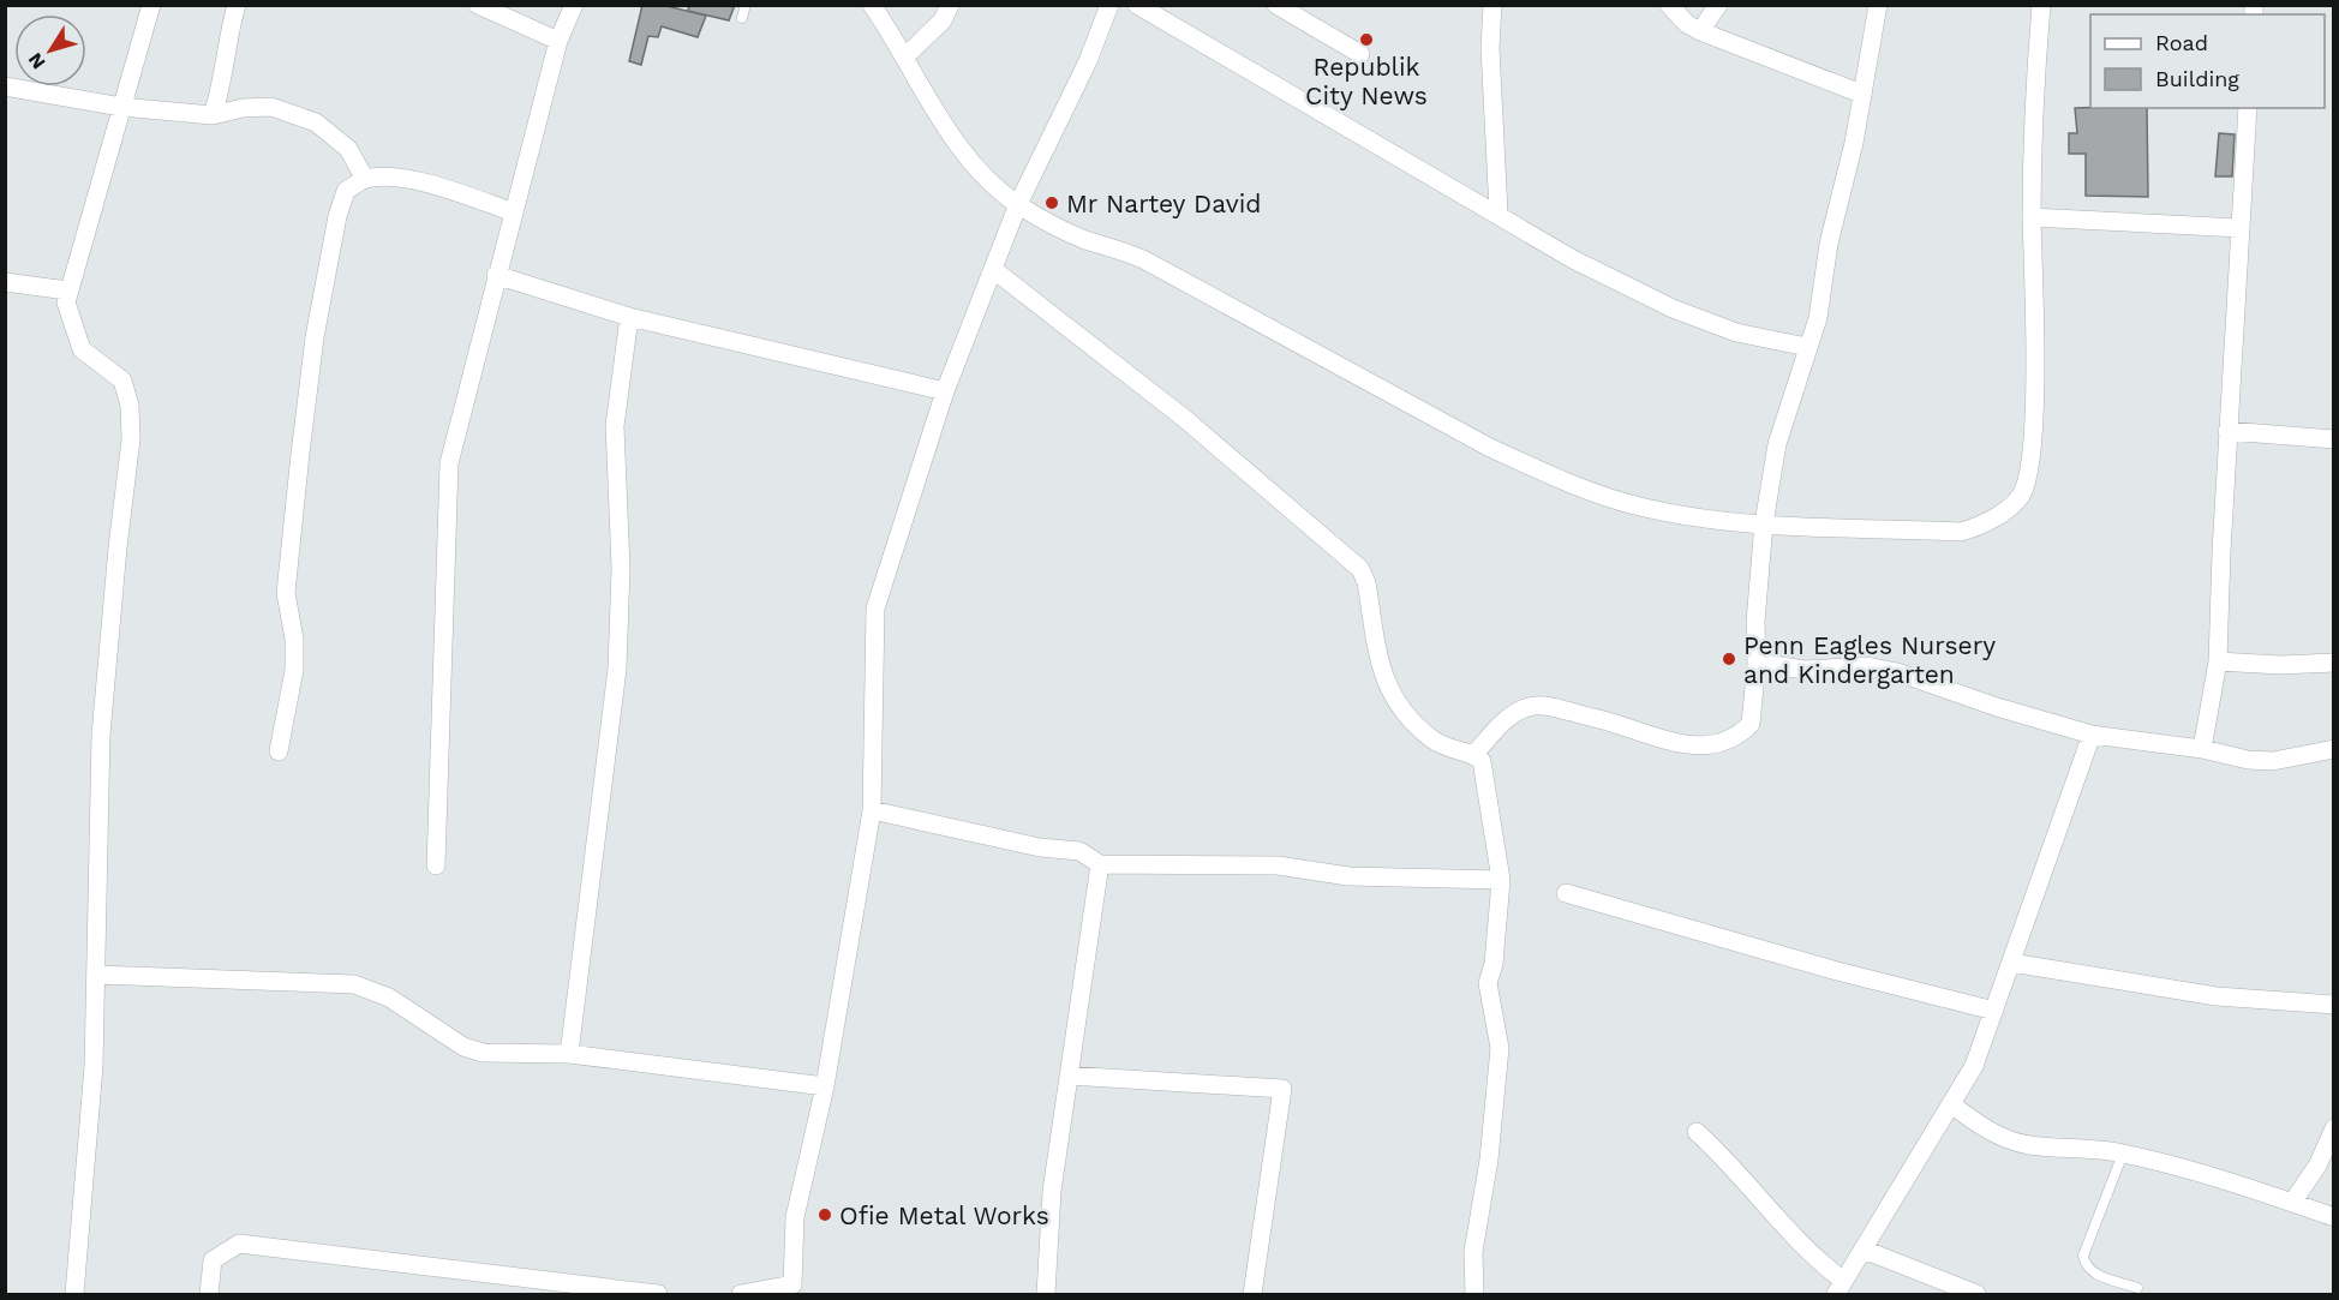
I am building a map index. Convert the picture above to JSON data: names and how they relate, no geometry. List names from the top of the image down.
{
  "places": [
    "Republik City News",
    "Mr Nartey David",
    "Penn Eagles Nursery and Kindergarten",
    "Ofie Metal Works"
  ],
  "legend": ["Road", "Building"],
  "north": "bottom left"
}
